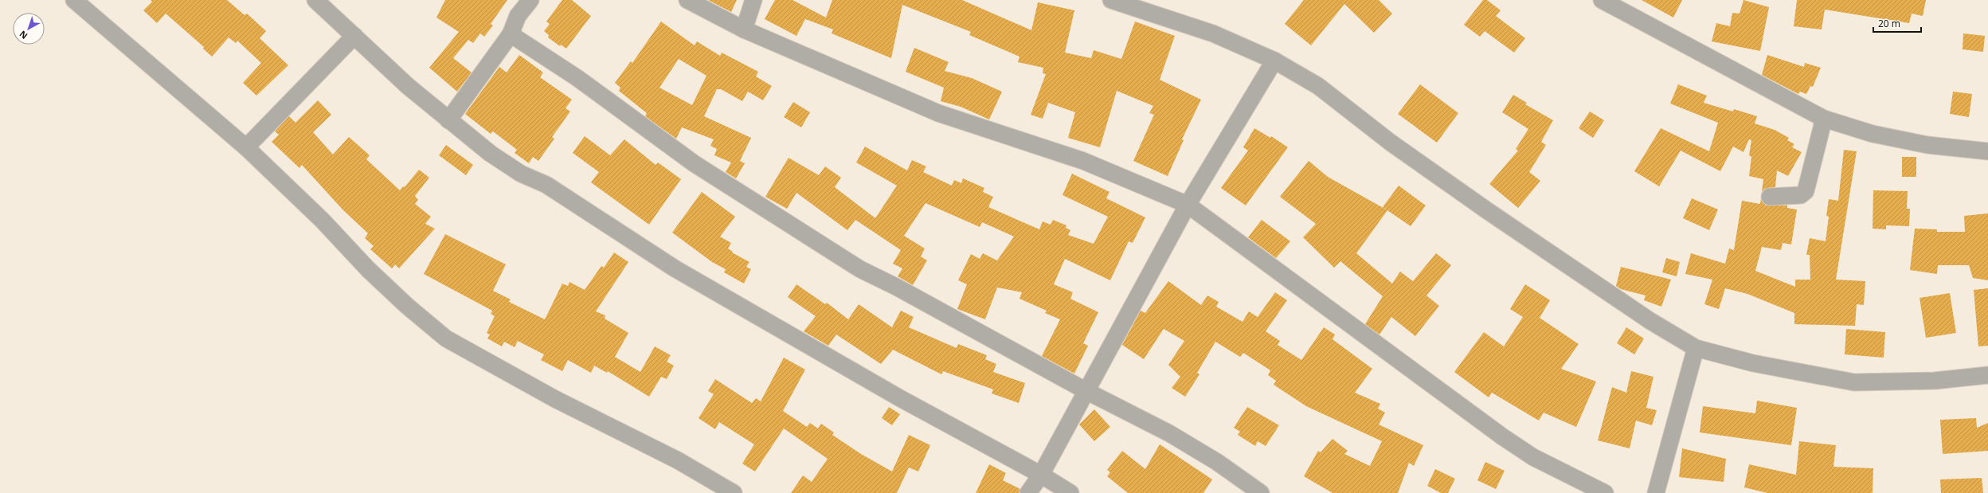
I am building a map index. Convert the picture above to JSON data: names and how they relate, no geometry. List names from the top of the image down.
{
  "scale_bar": "20 m",
  "north": "bottom left"
}
